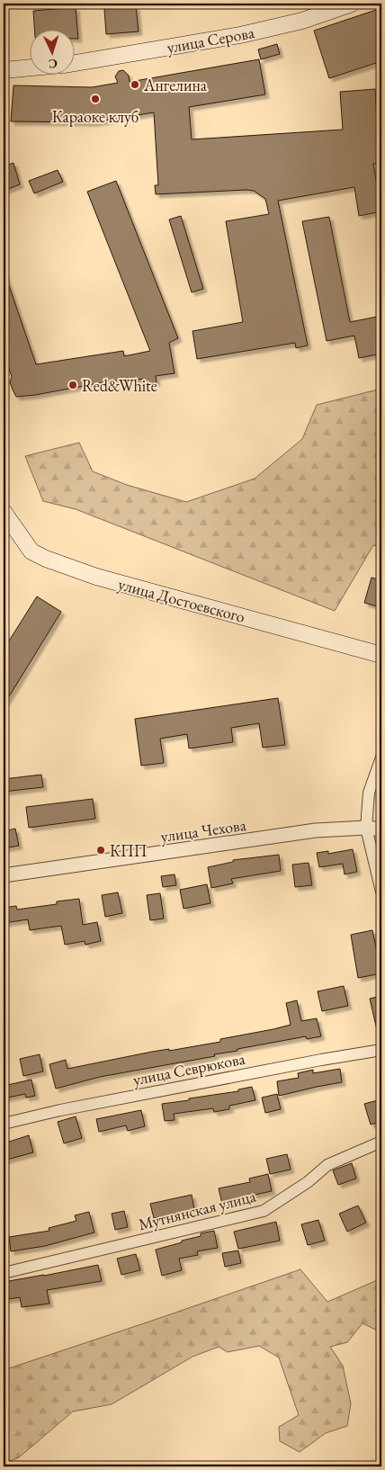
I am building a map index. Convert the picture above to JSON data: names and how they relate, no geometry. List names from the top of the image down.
{
  "streets": {
    "main road": ["улица Серова", "улица Достоевского"],
    "street": ["улица Чехова", "улица Севрюкова", "Мутнянская улица"]
  },
  "places": [
    "Ангелина",
    "Караоке клуб",
    "Red&White",
    "КПП"
  ],
  "north": "bottom"
}
